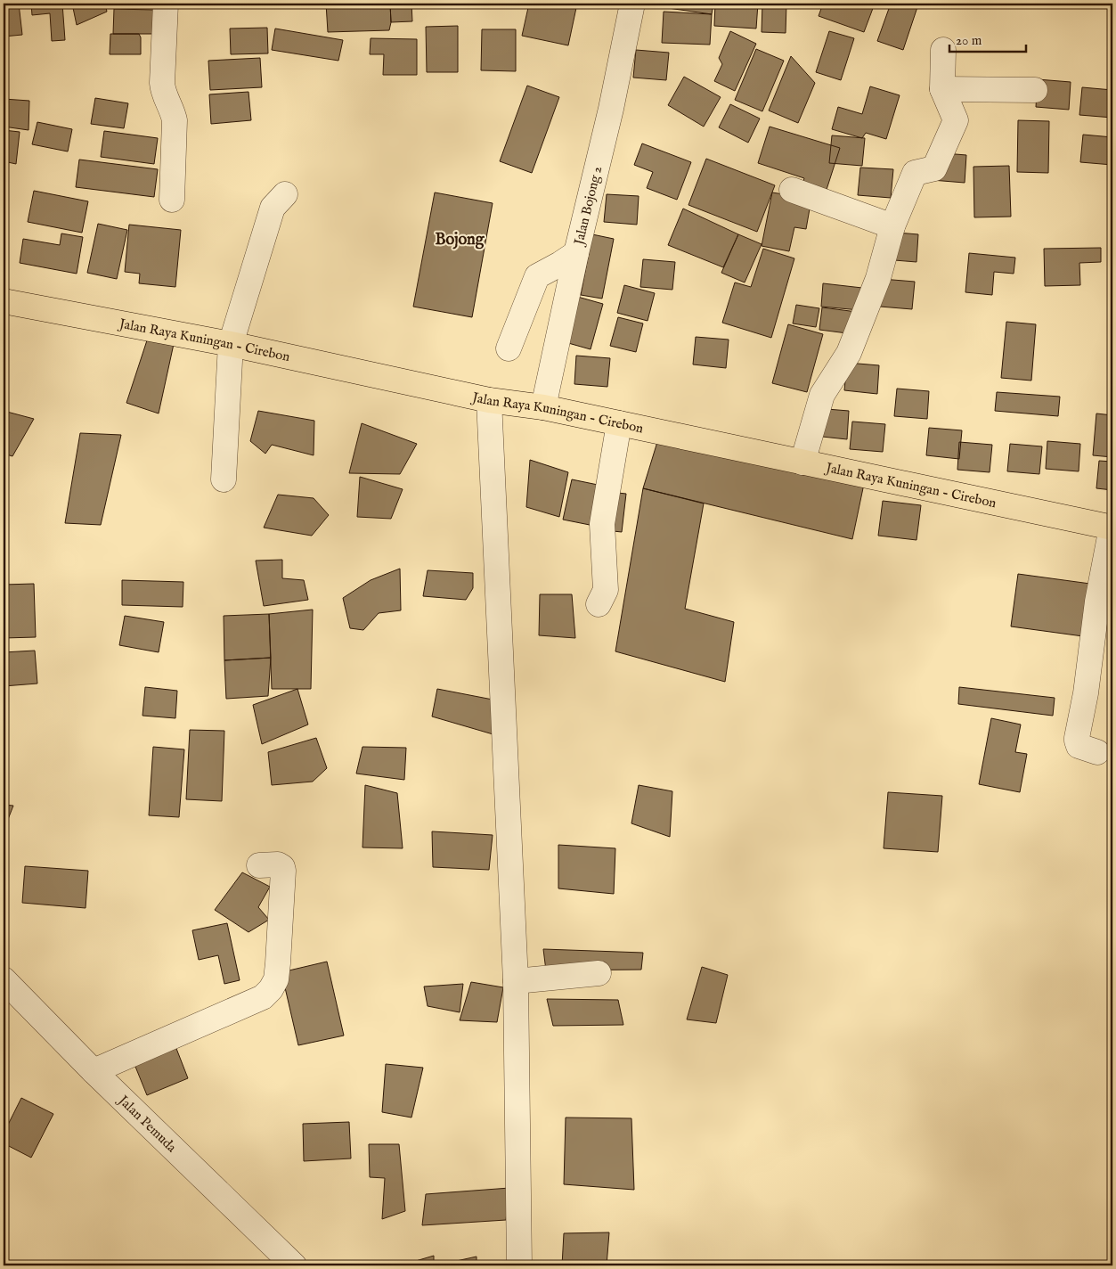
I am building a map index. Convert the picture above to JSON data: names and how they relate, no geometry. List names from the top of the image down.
{
  "streets": {
    "highway": ["Jalan Raya Kuningan - Cirebon"],
    "street": ["Jalan Bojong 2", "Jalan Pemuda"]
  },
  "crossings": [
    ["Jalan Bojong 2", "Jalan Raya Kuningan - Cirebon"]
  ],
  "districts": ["Bojong"],
  "scale_bar": "20 m"
}
